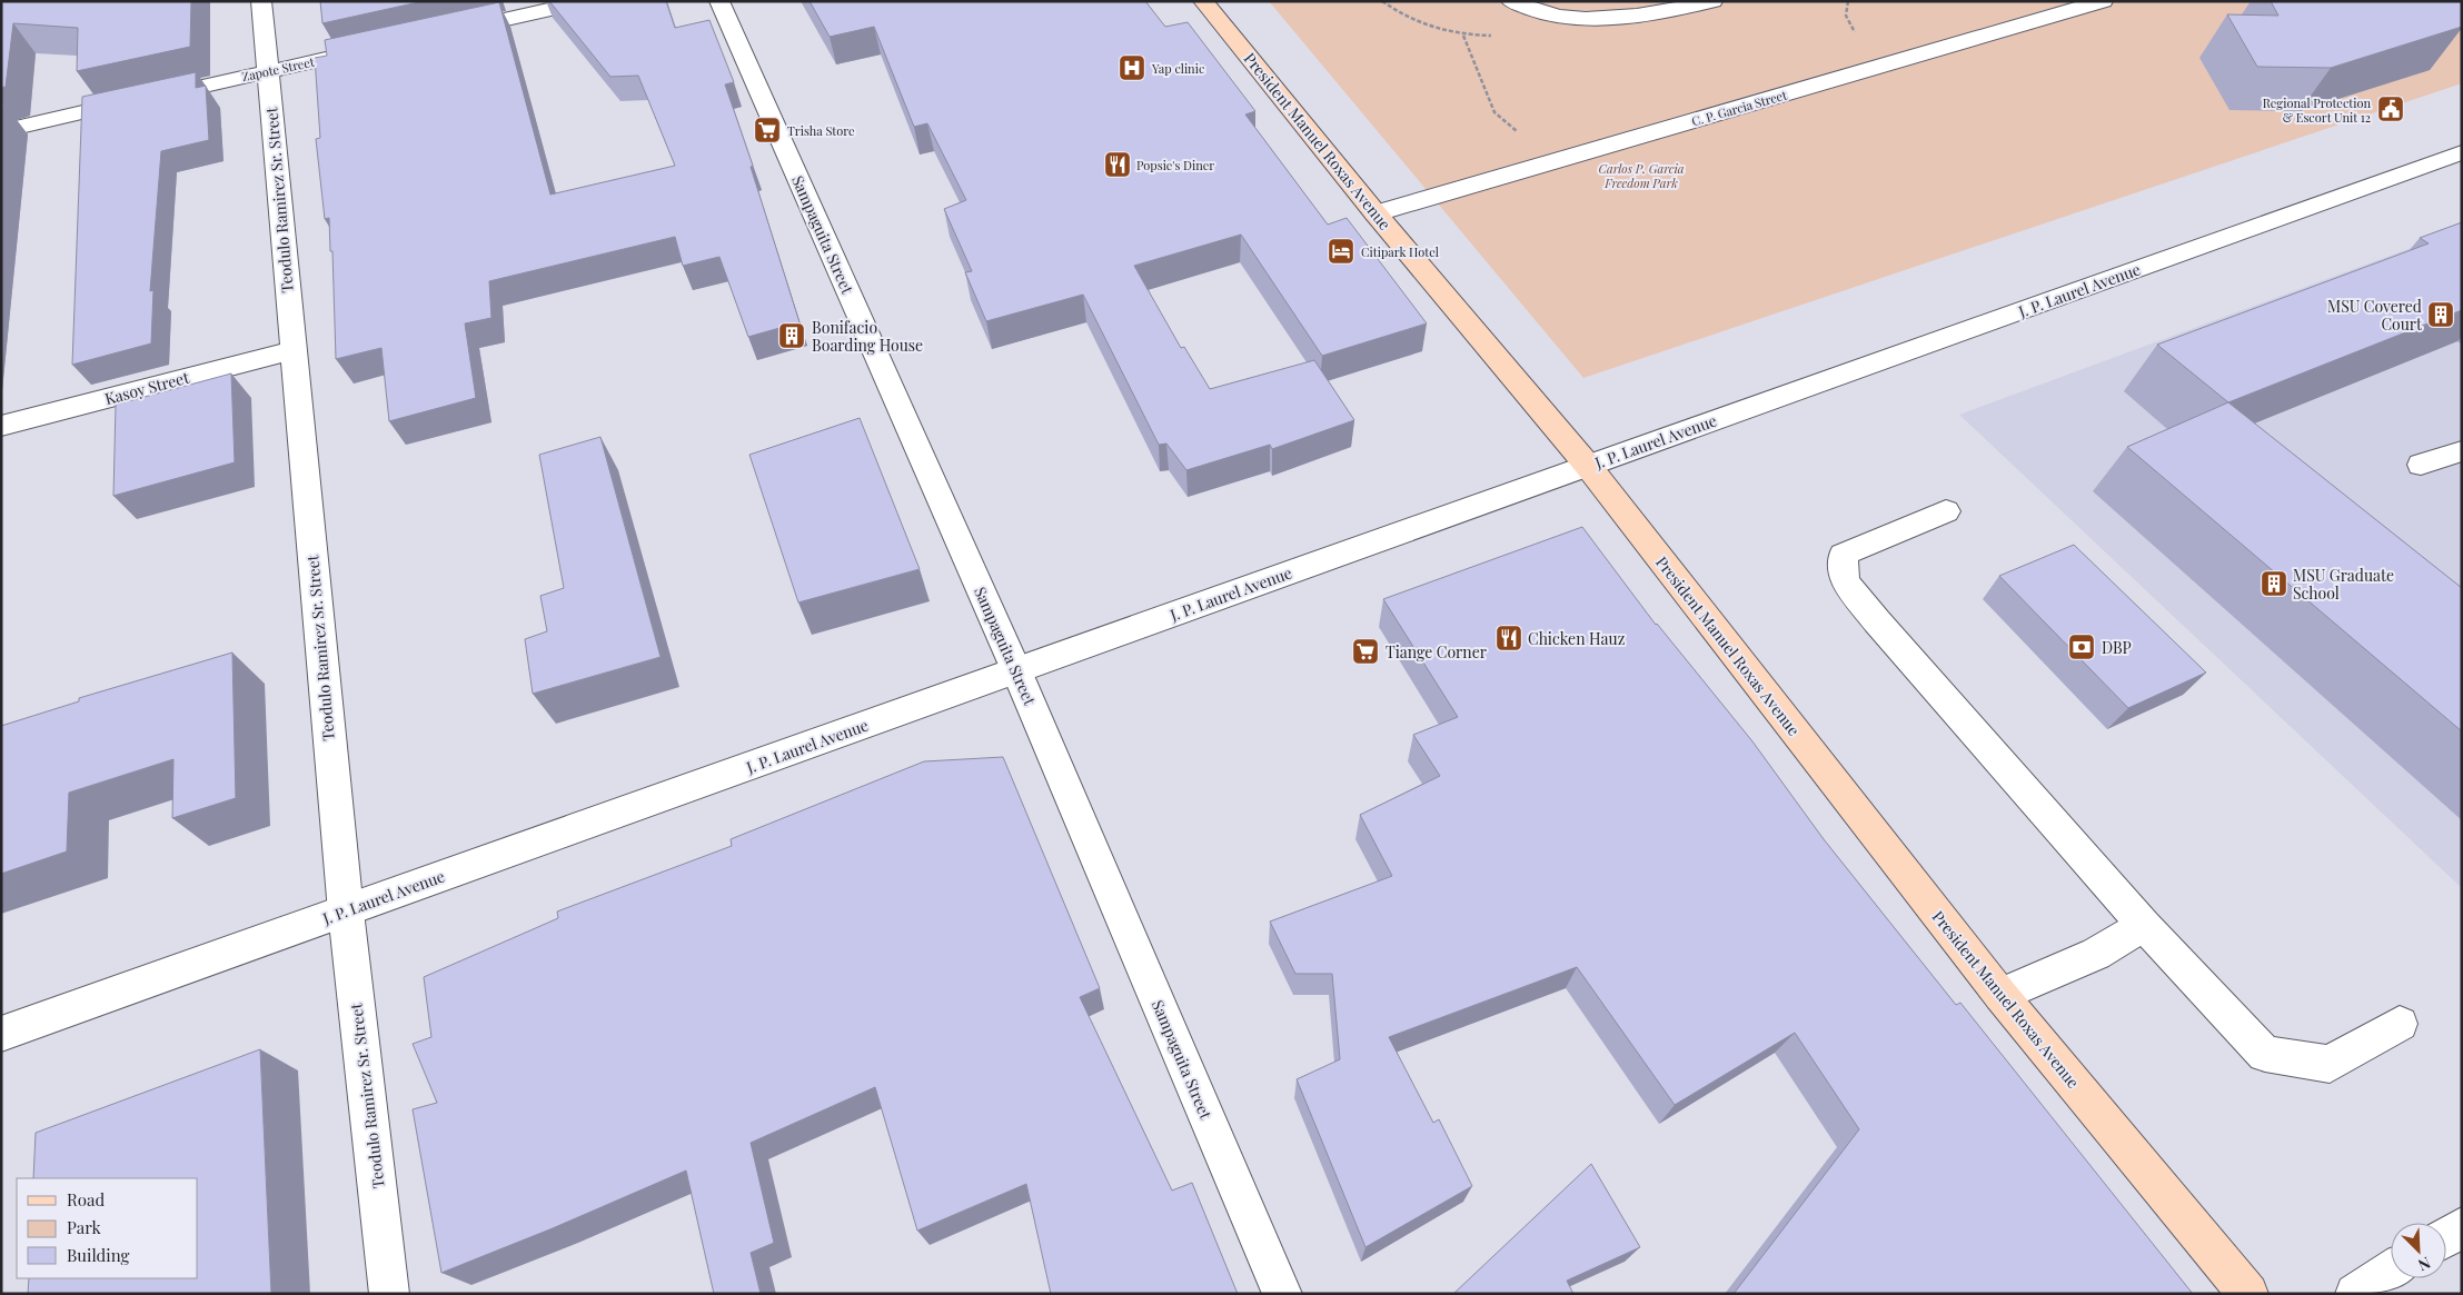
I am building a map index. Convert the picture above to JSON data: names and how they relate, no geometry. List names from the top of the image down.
{
  "streets": {
    "main road": ["President Manuel Roxas Avenue"],
    "street": [
      "Zapote Street",
      "C. P. Garcia Street",
      "Teodulo Ramirez Sr. Street",
      "Sampaguita Street",
      "J. P. Laurel Avenue",
      "Kasoy Street"
    ]
  },
  "crossings": [
    ["Zapote Street", "Teodulo Ramirez Sr. Street"],
    ["C. P. Garcia Street", "President Manuel Roxas Avenue"],
    ["President Manuel Roxas Avenue", "J. P. Laurel Avenue"],
    ["Teodulo Ramirez Sr. Street", "J. P. Laurel Avenue"],
    ["Teodulo Ramirez Sr. Street", "Kasoy Street"],
    ["Sampaguita Street", "J. P. Laurel Avenue"]
  ],
  "parks": ["Carlos P. Garcia Freedom Park"],
  "places": {
    "hospital": ["Yap clinic"],
    "public building": ["Regional Protection & Escort Unit 12"],
    "supermarket": ["Trisha Store", "Tiange Corner"],
    "restaurant": ["Popsie's Diner", "Chicken Hauz"],
    "hotel": ["Citipark Hotel"],
    "building": ["MSU Covered Court", "Bonifacio Boarding House", "MSU Graduate School"],
    "bank": ["DBP"]
  },
  "legend": ["Road", "Park", "Building"],
  "north": "bottom right"
}
